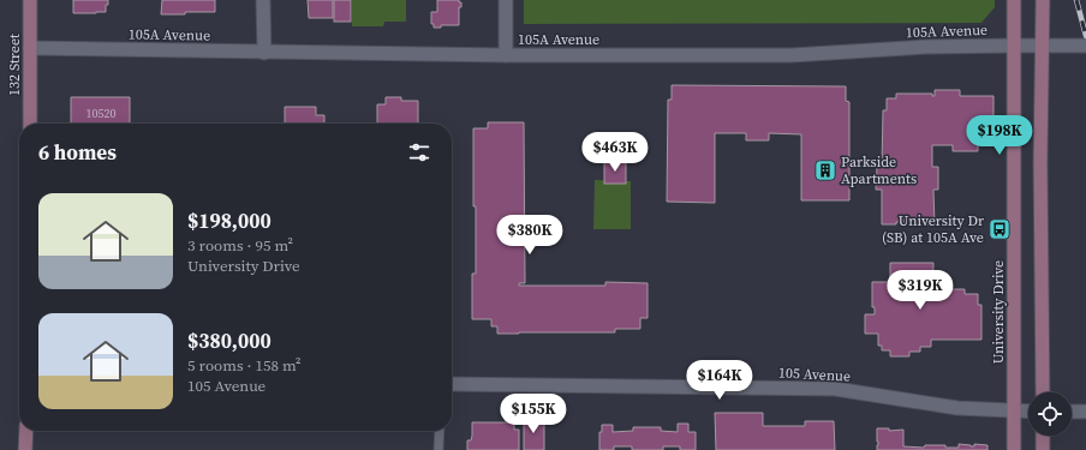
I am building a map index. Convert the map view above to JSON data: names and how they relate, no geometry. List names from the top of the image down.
{
  "streets": {
    "main road": ["132 Street", "University Drive"],
    "street": ["105A Avenue", "105 Avenue"]
  },
  "crossings": [
    ["105A Avenue", "132 Street"],
    ["105A Avenue", "University Drive"],
    ["University Drive", "105 Avenue"]
  ],
  "places": {
    "building": ["Parkside Apartments"],
    "bus stop": ["University Dr (SB) at 105A Ave"]
  },
  "house_numbers": ["10520"],
  "page": {
    "price": [
      "$198K",
      "$463K",
      "$380K",
      "$319K",
      "$164K",
      "$155K"
    ],
    "heading": "6 homes",
    "list": [
      {
        "name": "$198,000",
        "note": "3 rooms · 95 m² · University Drive"
      },
      {
        "name": "$380,000",
        "note": "5 rooms · 158 m² · 105 Avenue"
      }
    ]
  }
}
